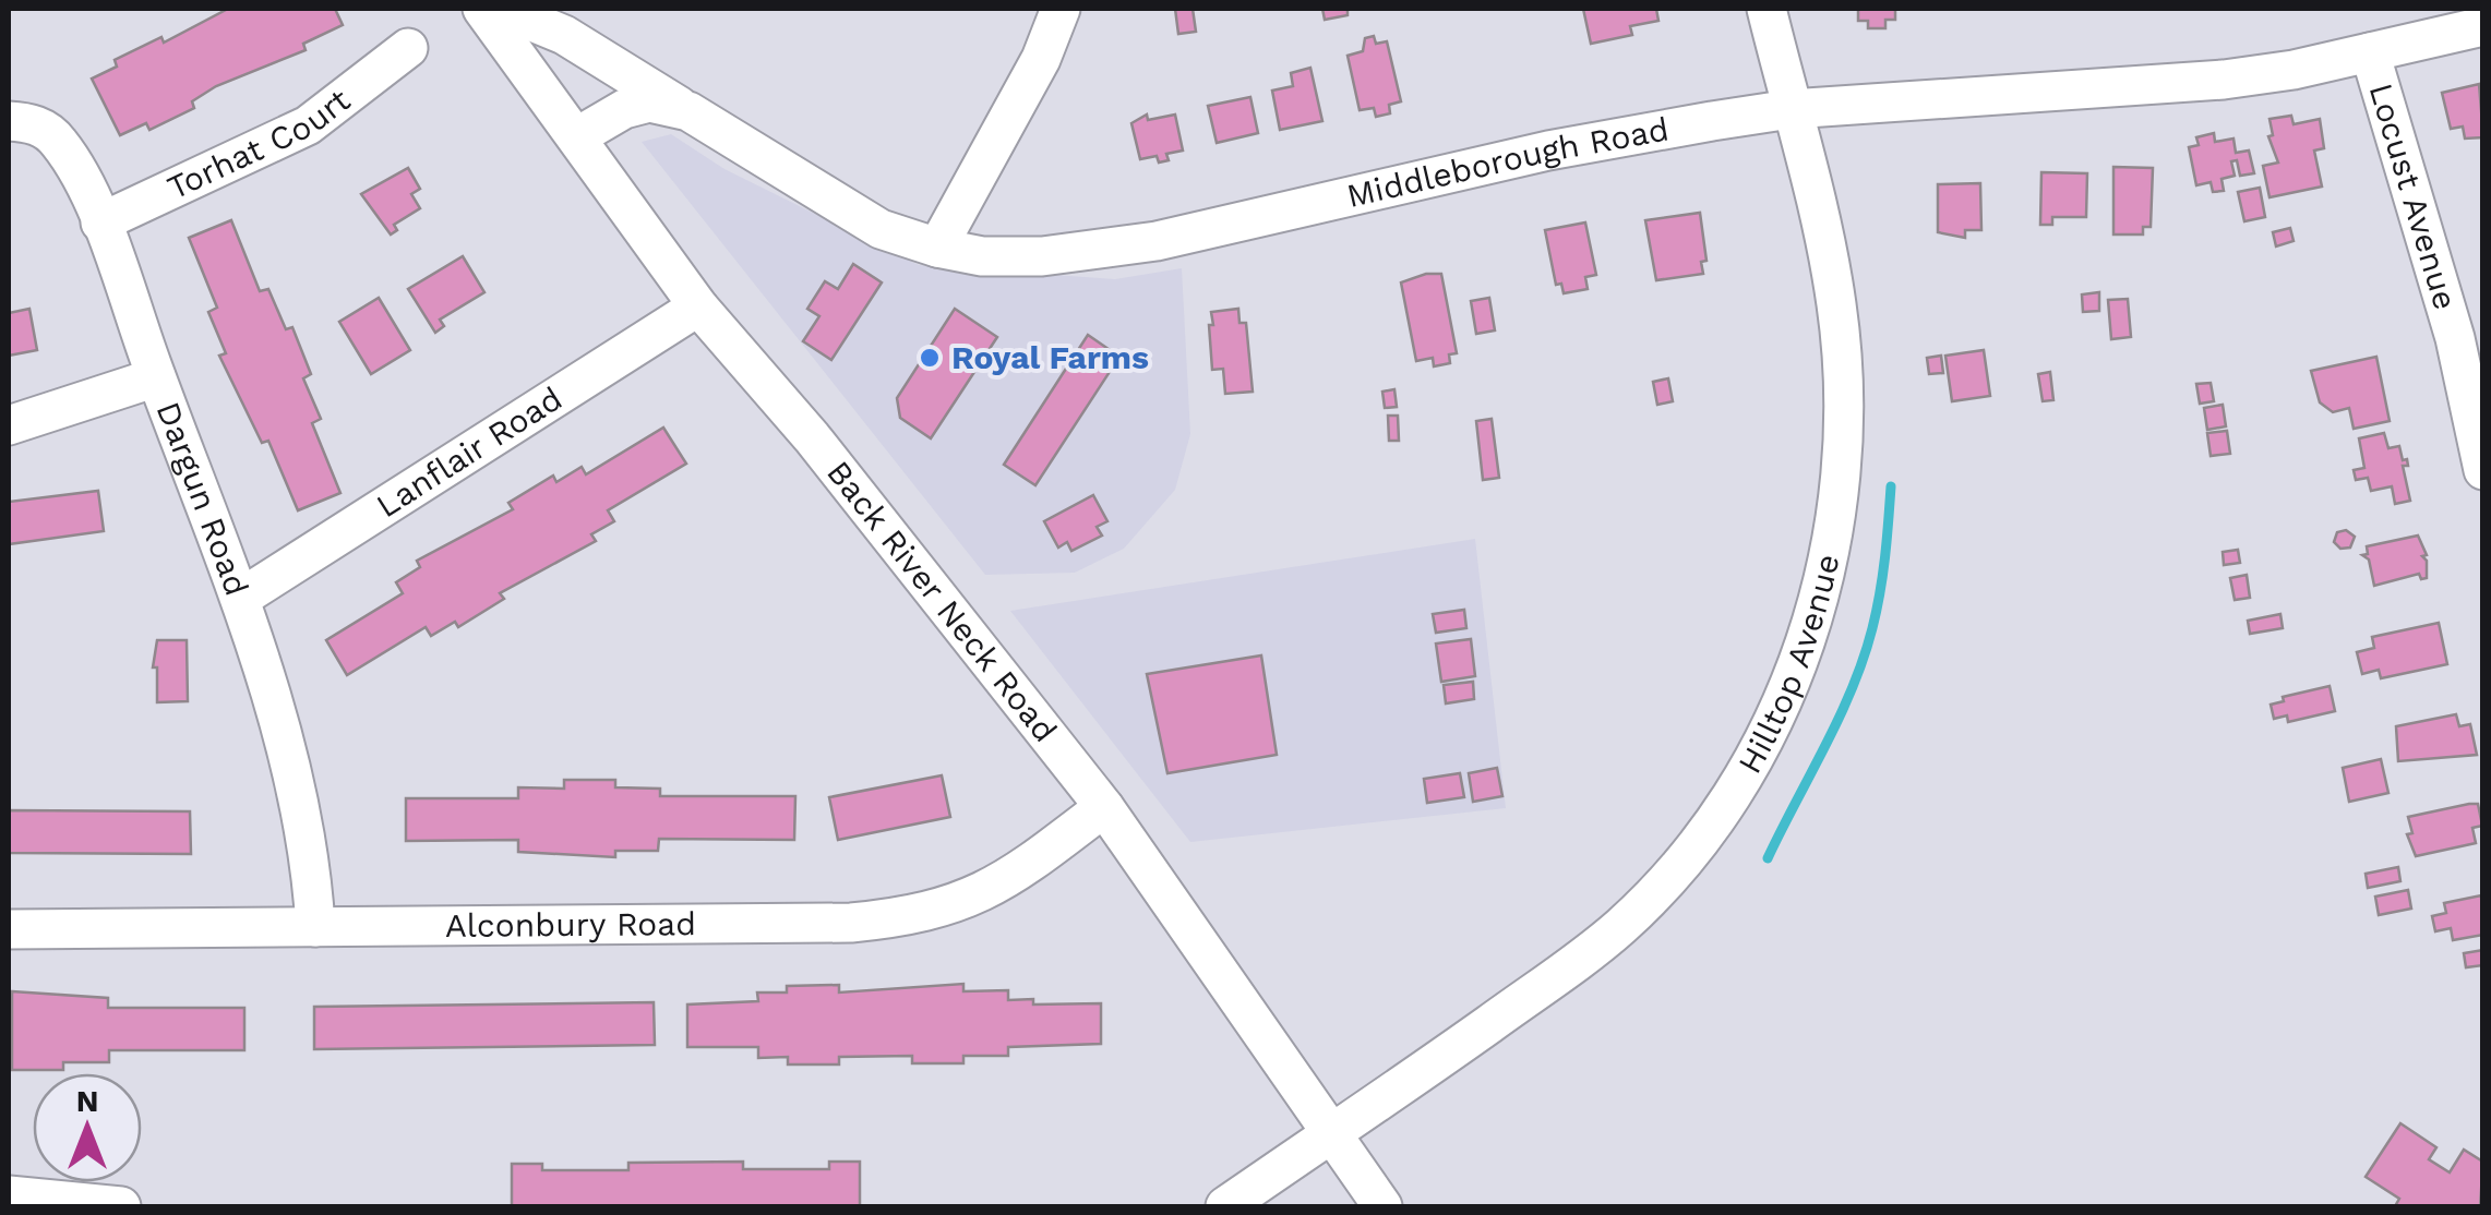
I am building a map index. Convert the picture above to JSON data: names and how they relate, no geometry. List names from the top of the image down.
{
  "streets": {
    "street": [
      "Torhat Court",
      "Middleborough Road",
      "Locust Avenue",
      "Lanflair Road",
      "Dargun Road",
      "Back River Neck Road",
      "Hilltop Avenue",
      "Alconbury Road"
    ]
  },
  "crossings": [
    ["Torhat Court", "Dargun Road"],
    ["Middleborough Road", "Locust Avenue"],
    ["Middleborough Road", "Back River Neck Road"],
    ["Middleborough Road", "Hilltop Avenue"],
    ["Lanflair Road", "Dargun Road"],
    ["Lanflair Road", "Back River Neck Road"],
    ["Dargun Road", "Alconbury Road"],
    ["Back River Neck Road", "Hilltop Avenue"],
    ["Back River Neck Road", "Alconbury Road"]
  ],
  "places": ["Royal Farms"],
  "north": "top"
}
